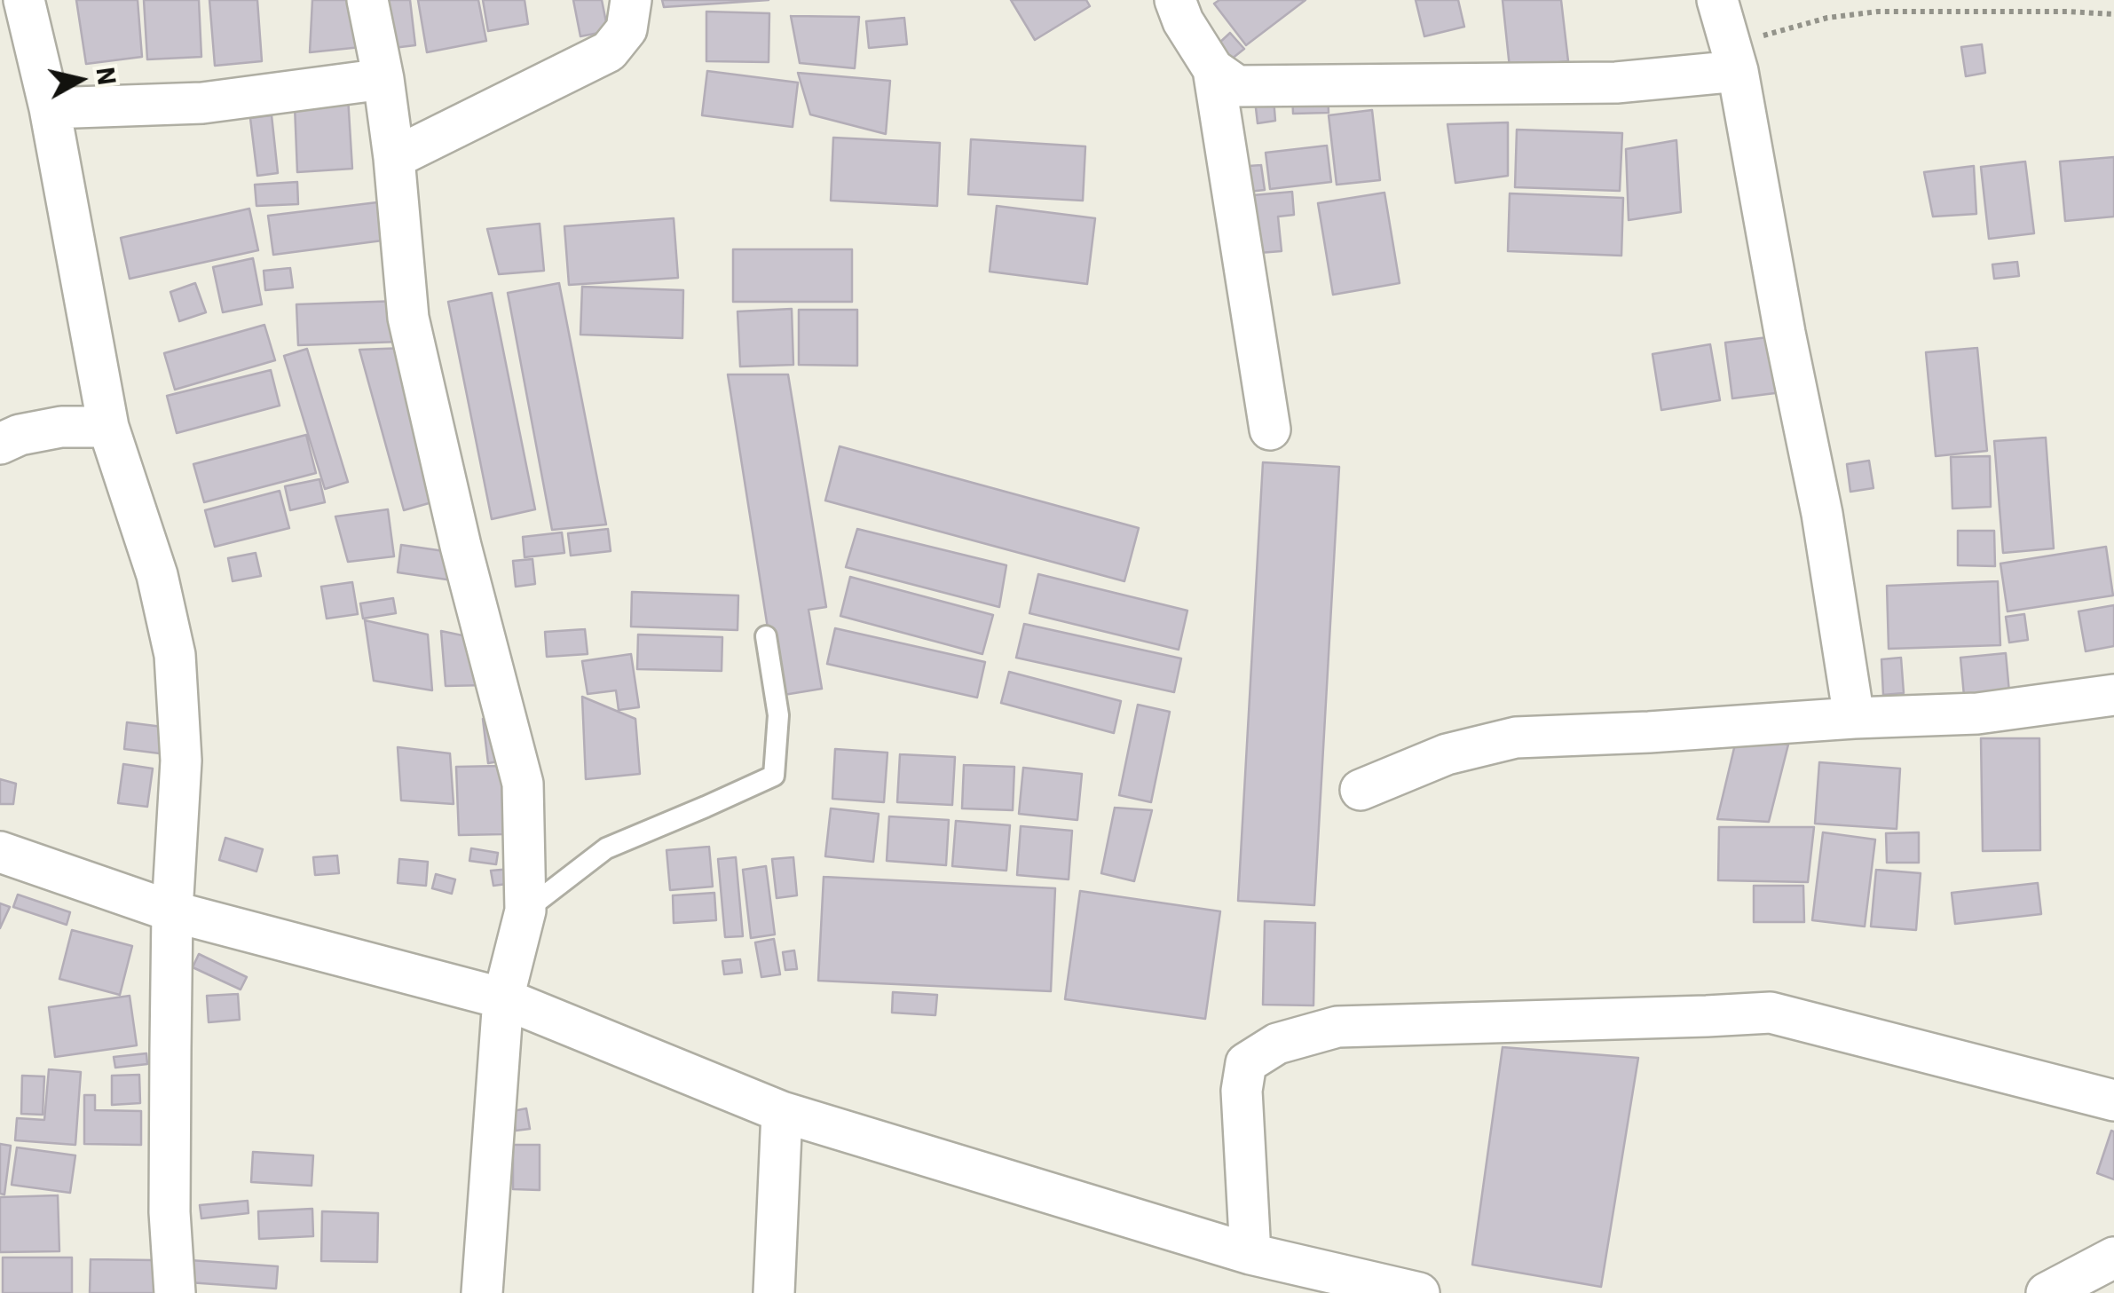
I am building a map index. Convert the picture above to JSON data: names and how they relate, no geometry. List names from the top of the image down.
{
  "north": "right"
}
